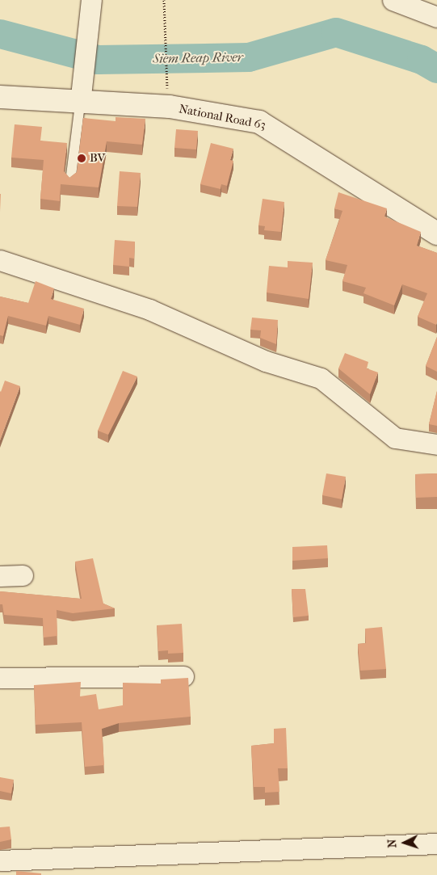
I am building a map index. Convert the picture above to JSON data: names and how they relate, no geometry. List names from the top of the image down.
{
  "streets": {
    "street": ["National Road 63"]
  },
  "water": ["Siem Reap River"],
  "places": ["BV"],
  "north": "left"
}
